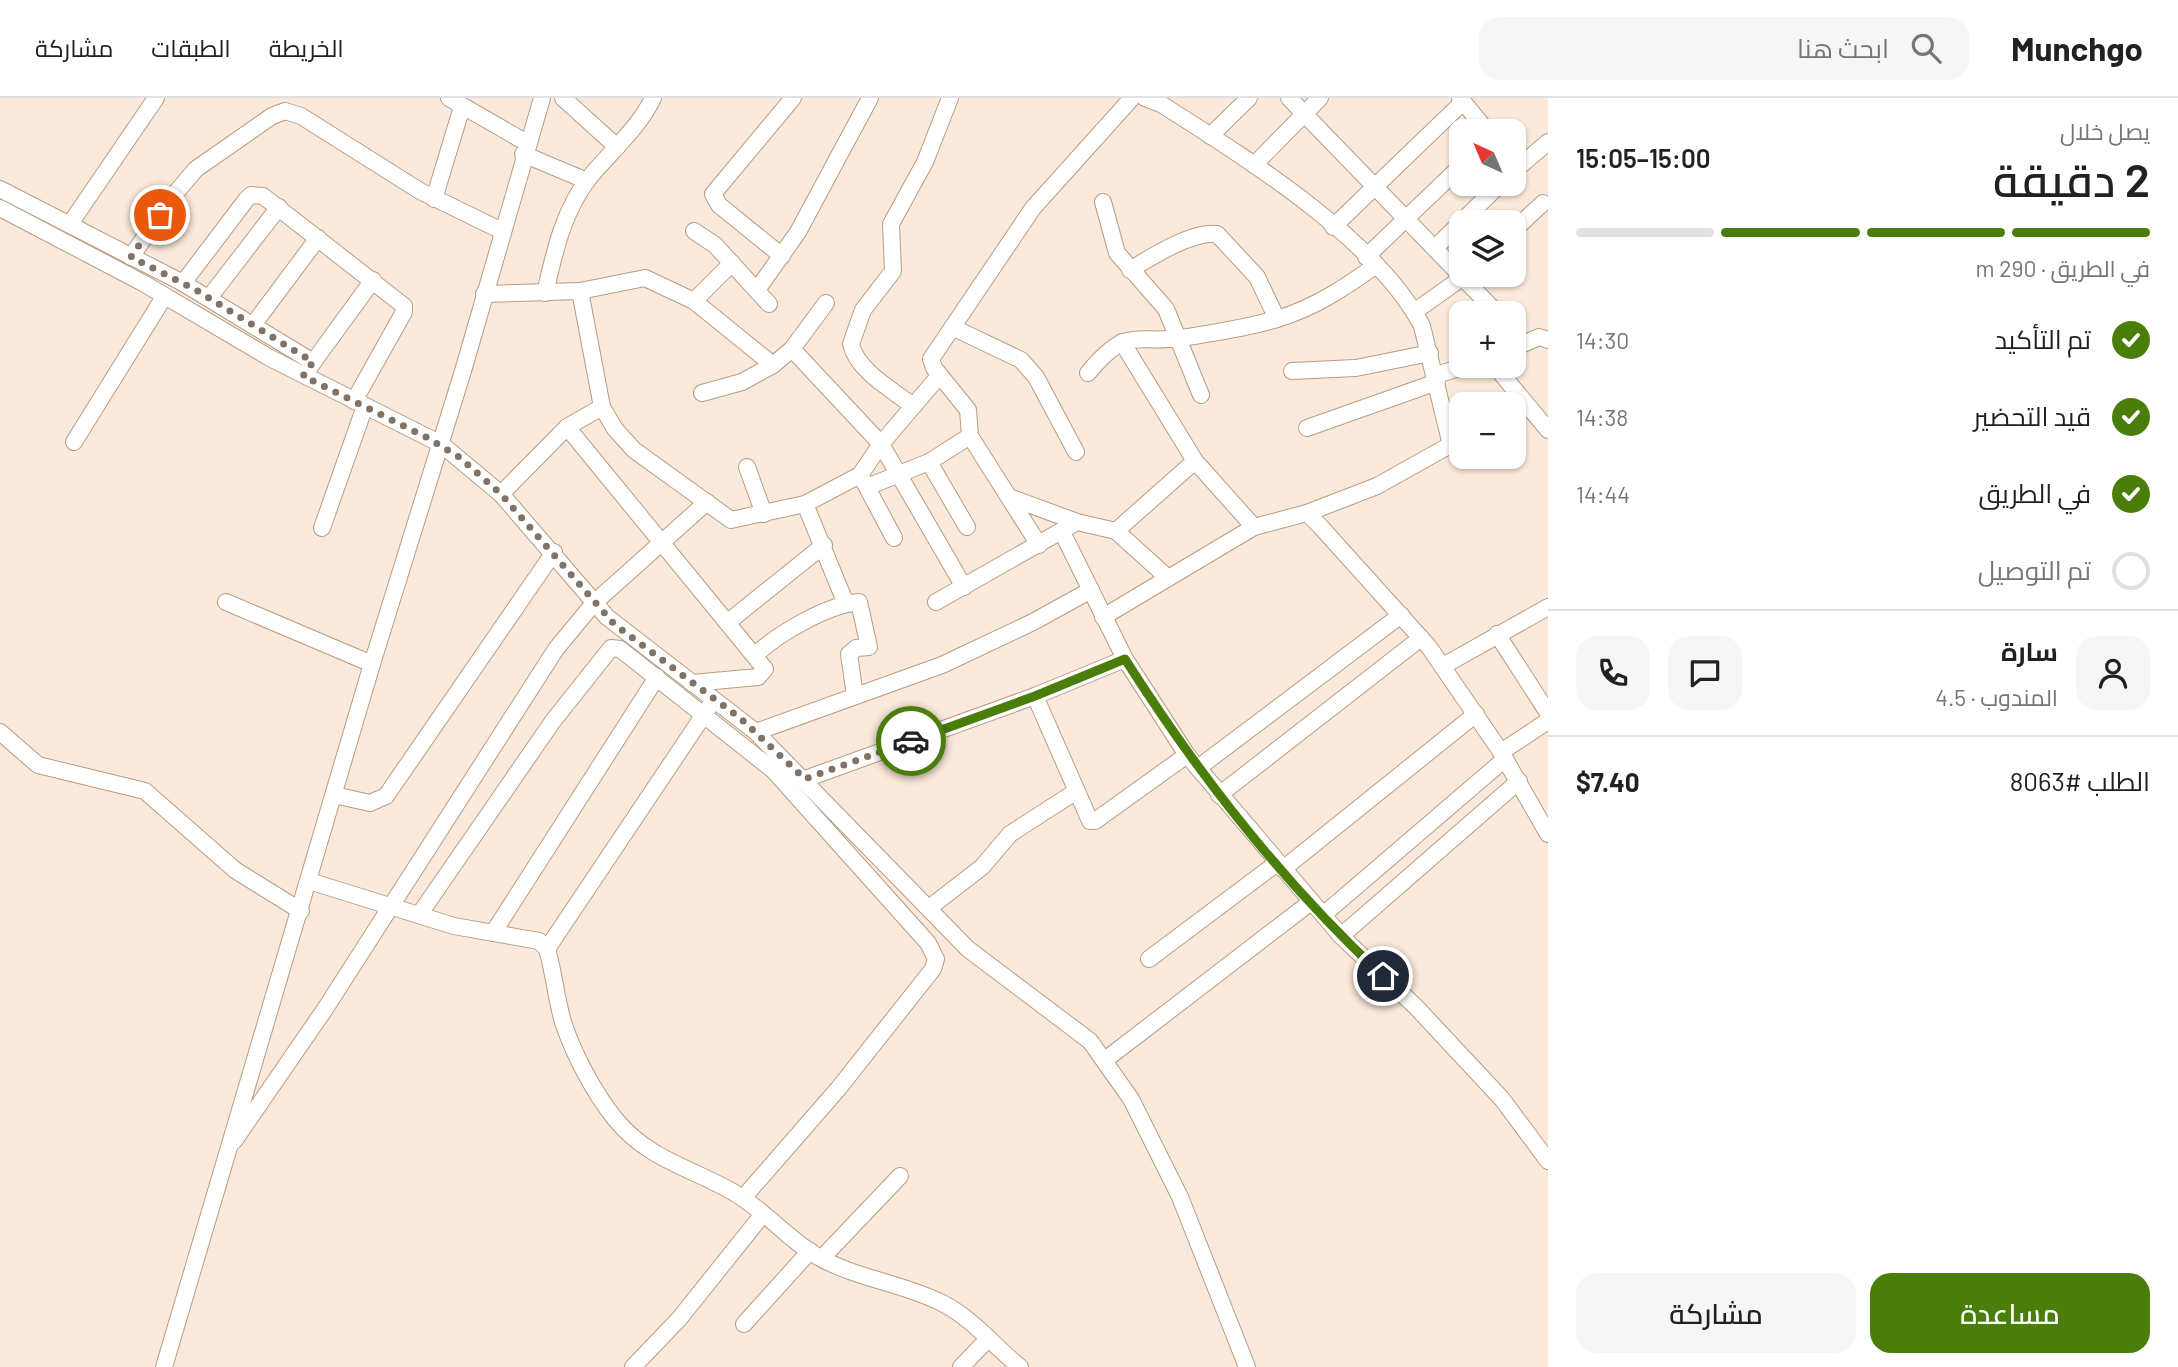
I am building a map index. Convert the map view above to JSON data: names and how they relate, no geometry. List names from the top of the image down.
{
  "north": "top left",
  "page": {
    "header": "Munchgo",
    "search": "ابحث هنا",
    "nav": ["الخريطة", "الطبقات", "مشاركة"],
    "heading": ["2 دقيقة", "يصل خلال", "15:00–15:05"],
    "panel": [
      "سارة",
      "المندوب · 4.5",
      "الطلب #8063",
      "$7.40"
    ],
    "map_buttons": ["+", "−"],
    "bar": "في الطريق · 290 m",
    "list": [
      ["تم التأكيد", "14:30"],
      ["قيد التحضير", "14:38"],
      ["في الطريق", "14:44"],
      "تم التوصيل"
    ],
    "buttons": ["مساعدة", "مشاركة"]
  }
}
